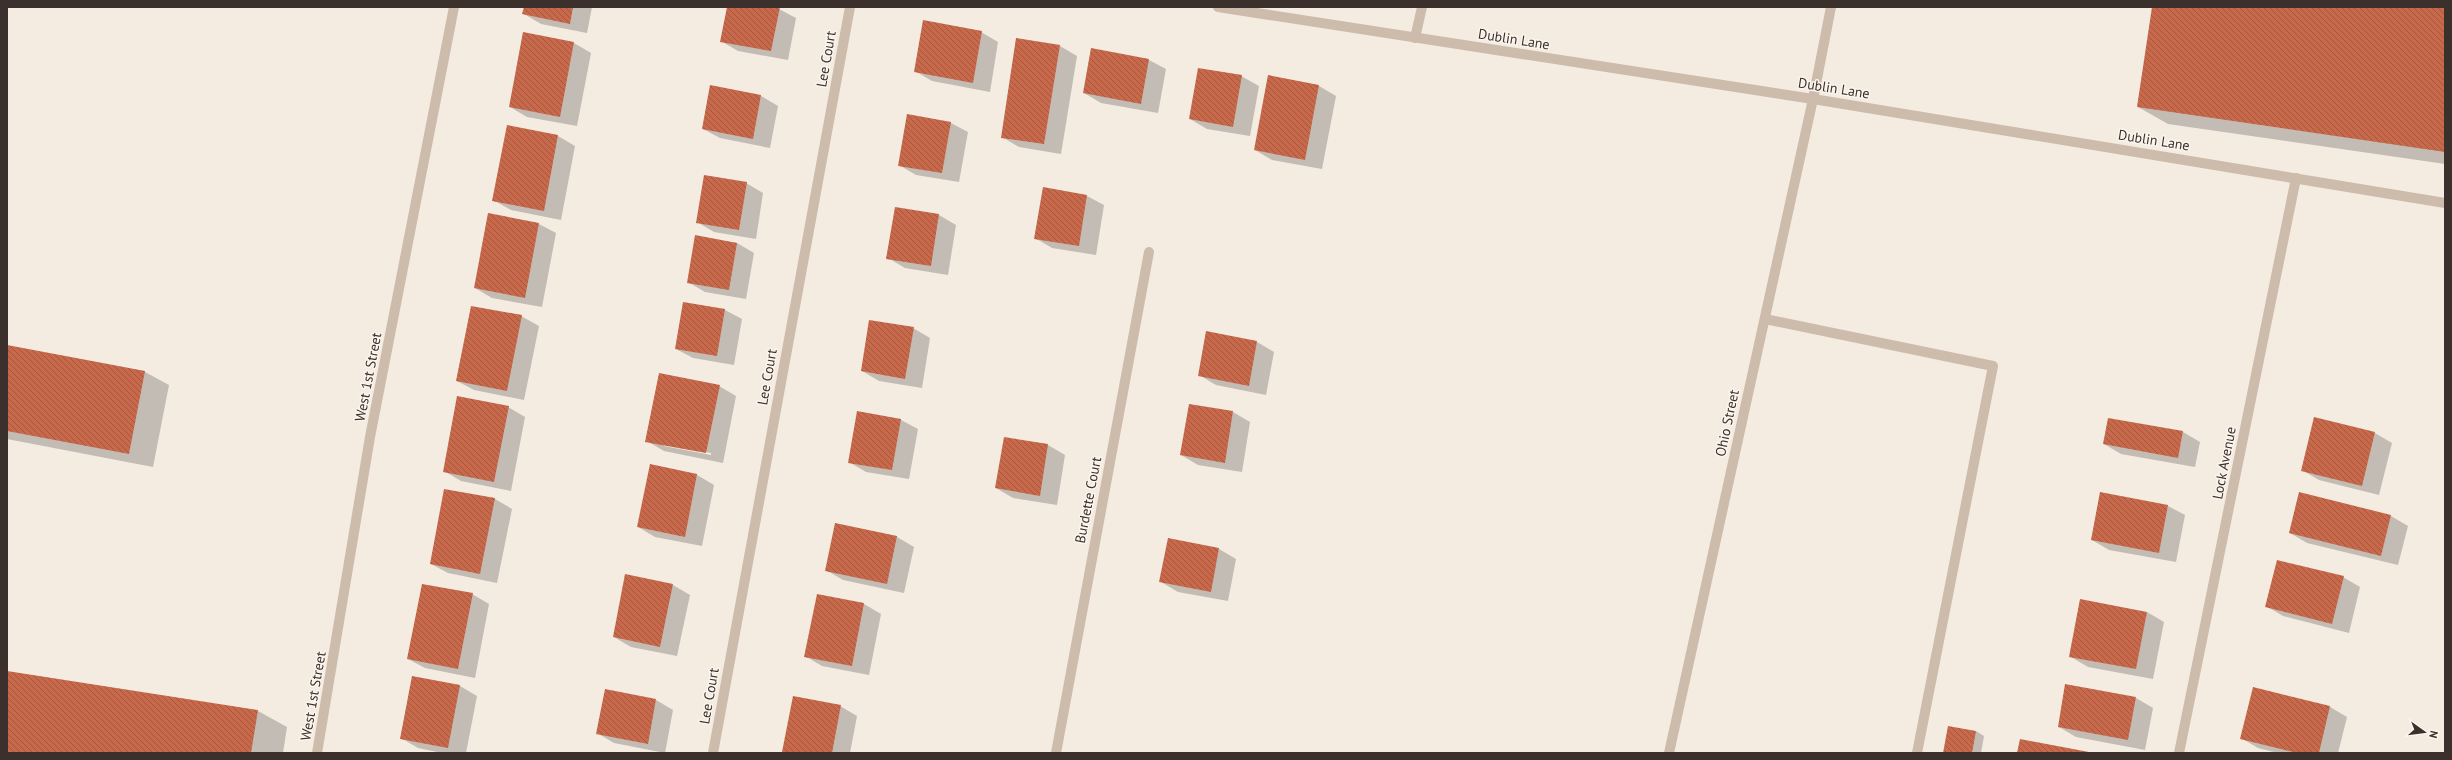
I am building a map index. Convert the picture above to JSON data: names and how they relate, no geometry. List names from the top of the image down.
{
  "streets": {
    "street": [
      "Dublin Lane",
      "Lee Court",
      "West 1st Street",
      "Ohio Street",
      "Lock Avenue",
      "Burdette Court"
    ]
  },
  "crossings": [
    ["Dublin Lane", "Ohio Street"],
    ["Dublin Lane", "Lock Avenue"]
  ],
  "north": "right"
}
